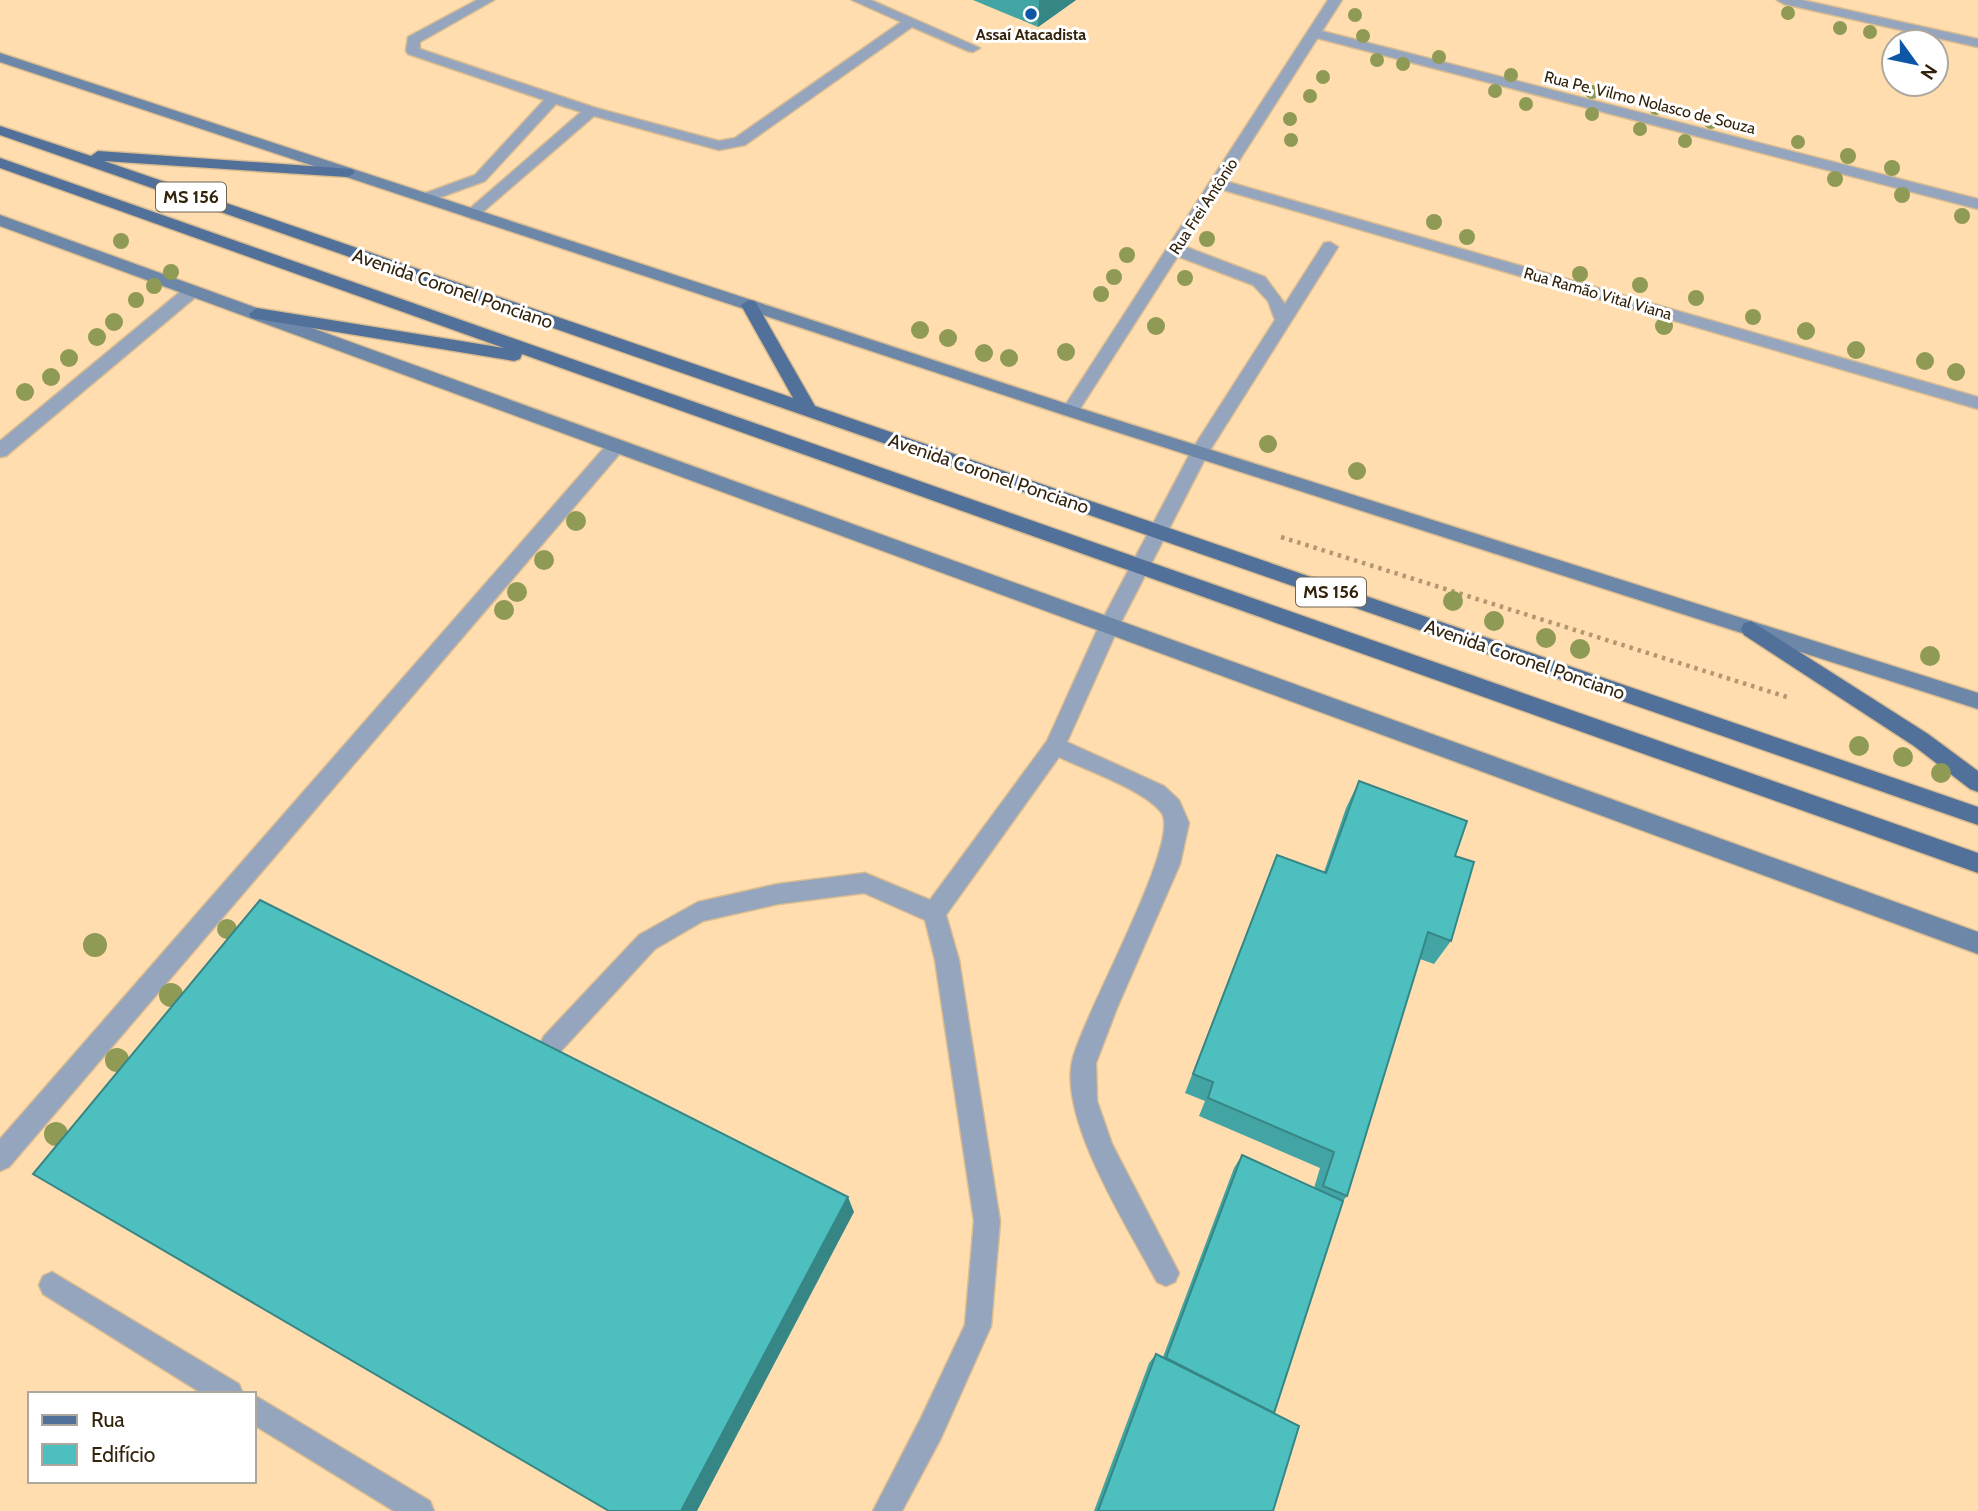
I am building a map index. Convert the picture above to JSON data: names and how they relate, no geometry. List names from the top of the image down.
{
  "streets": {
    "main road": ["MS 156", "Avenida Coronel Ponciano"],
    "street": ["Rua Pe. Vilmo Nolasco de Souza", "Rua Frei Antônio", "Rua Ramão Vital Viana"]
  },
  "crossings": [
    ["Rua Pe. Vilmo Nolasco de Souza", "Rua Frei Antônio"],
    ["Rua Frei Antônio", "Rua Ramão Vital Viana"]
  ],
  "places": ["Assaí Atacadista"],
  "legend": ["Rua", "Edifício"],
  "north": "bottom right"
}
